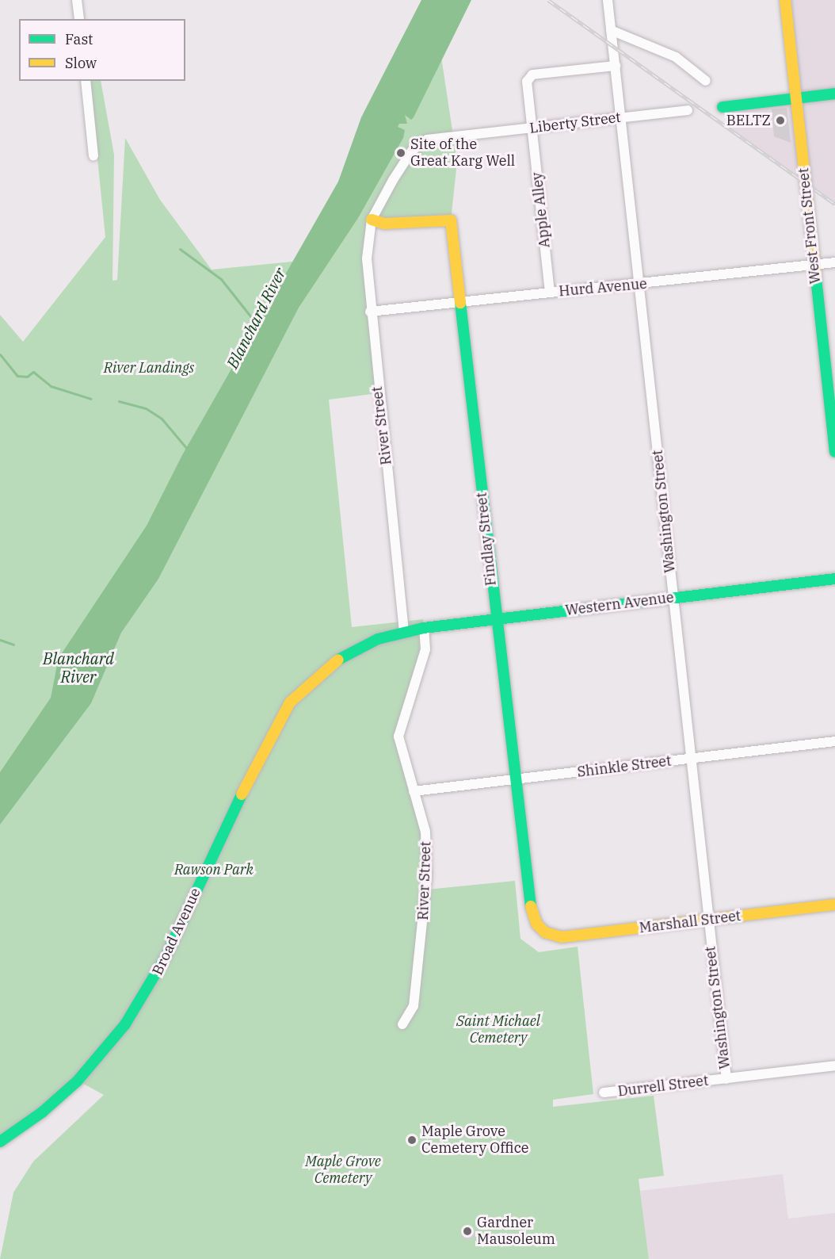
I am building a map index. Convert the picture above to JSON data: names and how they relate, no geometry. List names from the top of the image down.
{
  "streets": {
    "street": [
      "Liberty Street",
      "Apple Alley",
      "West Front Street",
      "Hurd Avenue",
      "River Street",
      "Washington Street",
      "Findlay Street",
      "Western Avenue",
      "Shinkle Street",
      "Marshall Street",
      "Broad Avenue",
      "Durrell Street"
    ]
  },
  "crossings": [
    ["Liberty Street", "Apple Alley"],
    ["Liberty Street", "River Street"],
    ["Liberty Street", "Washington Street"],
    ["Liberty Street", "Findlay Street"],
    ["Apple Alley", "Hurd Avenue"],
    ["Apple Alley", "Washington Street"],
    ["West Front Street", "Hurd Avenue"],
    ["Hurd Avenue", "River Street"],
    ["Hurd Avenue", "Washington Street"],
    ["Hurd Avenue", "Findlay Street"],
    ["River Street", "Findlay Street"],
    ["River Street", "Western Avenue"],
    ["River Street", "Shinkle Street"],
    ["River Street", "Broad Avenue"],
    ["Washington Street", "Western Avenue"],
    ["Washington Street", "Shinkle Street"],
    ["Washington Street", "Marshall Street"],
    ["Washington Street", "Durrell Street"],
    ["Findlay Street", "Western Avenue"],
    ["Findlay Street", "Shinkle Street"],
    ["Findlay Street", "Marshall Street"],
    ["Western Avenue", "Broad Avenue"]
  ],
  "water": ["Blanchard River"],
  "parks": [
    "River Landings",
    "Rawson Park",
    "Saint Michael Cemetery",
    "Maple Grove Cemetery"
  ],
  "places": [
    "BELTZ",
    "Site of the Great Karg Well",
    "Maple Grove Cemetery Office",
    "Gardner Mausoleum"
  ],
  "legend": ["Fast", "Slow"]
}
